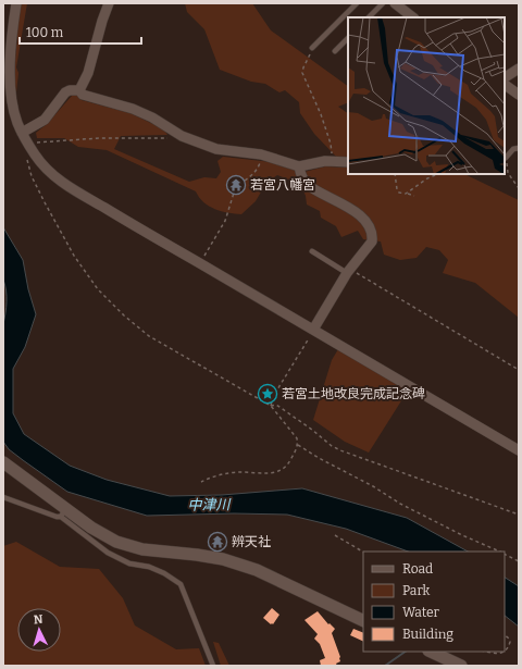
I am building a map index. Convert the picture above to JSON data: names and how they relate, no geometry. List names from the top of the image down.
{
  "water": ["中津川"],
  "places": {
    "temple": ["若宮八幡宮", "辨天社"],
    "place": ["若宮土地改良完成記念碑"]
  },
  "legend": [
    "Road",
    "Park",
    "Water",
    "Building"
  ],
  "scale_bar": "100 m",
  "north": "top"
}
